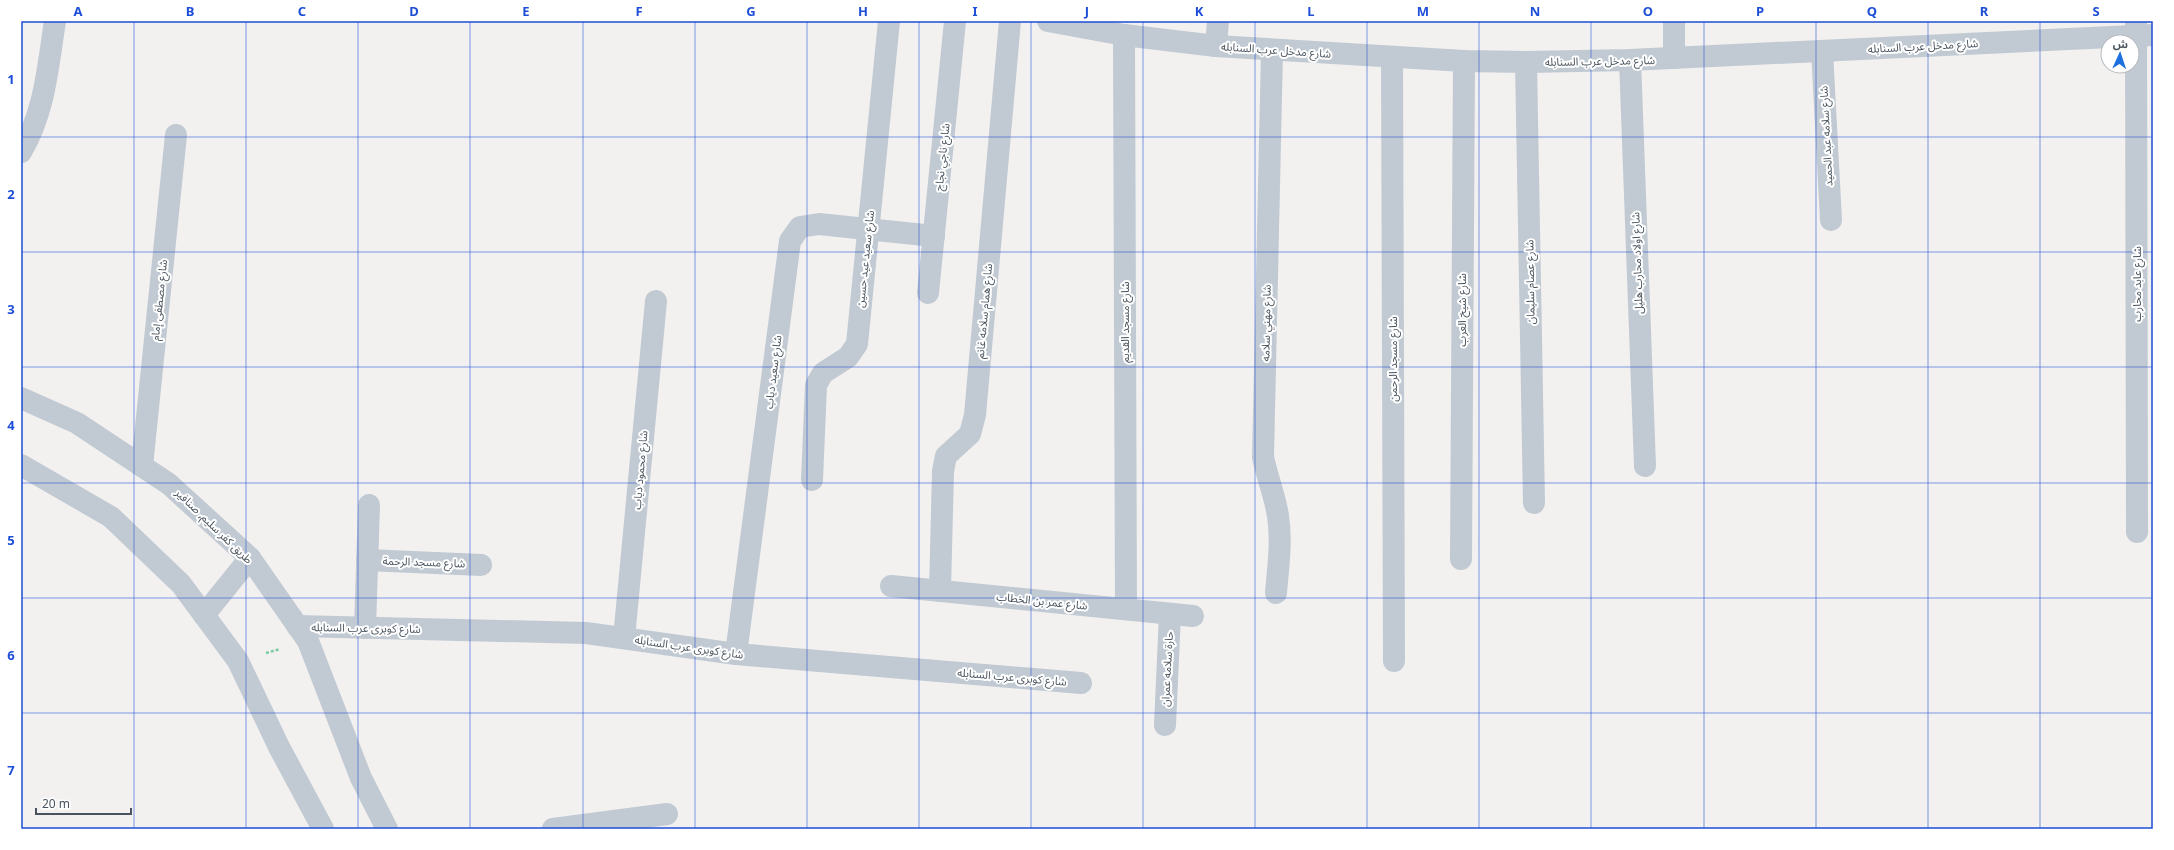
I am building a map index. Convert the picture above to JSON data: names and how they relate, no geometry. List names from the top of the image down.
{
  "streets": {
    "street": [
      "شارع مدخل عرب السنابله",
      "شارع سلامه عبد الحميد",
      "شارع ناجي نجاح",
      "شارع سعيد عيد حسين",
      "شارع اولاد محارب هليل",
      "شارع عصام سليمان",
      "شارع عابد محارب",
      "شارع مصطفى إمام",
      "شارع شيخ العرب",
      "شارع همام سلامه غانم",
      "شارع مسجد القديم",
      "شارع مهني سلامه",
      "شارع مسجد الرحمن",
      "شارع سعيد دياب",
      "شارع محمود دياب",
      "طريق كفر سليم, صنافير",
      "شارع مسجد الرحمة",
      "شارع عمر بن الخطاب",
      "شارع كوبرى عرب السنابله",
      "حارة سلامه عمران"
    ]
  },
  "crossings": [
    ["شارع مدخل عرب السنابله", "شارع سلامه عبد الحميد"],
    ["شارع مدخل عرب السنابله", "شارع اولاد محارب هليل"],
    ["شارع مدخل عرب السنابله", "شارع عصام سليمان"],
    ["شارع مدخل عرب السنابله", "شارع عابد محارب"],
    ["شارع مدخل عرب السنابله", "شارع شيخ العرب"],
    ["شارع مدخل عرب السنابله", "شارع مسجد القديم"],
    ["شارع مدخل عرب السنابله", "شارع مهني سلامه"],
    ["شارع مدخل عرب السنابله", "شارع مسجد الرحمن"],
    ["شارع ناجي نجاح", "شارع سعيد دياب"],
    ["شارع سعيد عيد حسين", "شارع سعيد دياب"],
    ["شارع مصطفى إمام", "طريق كفر سليم, صنافير"],
    ["شارع همام سلامه غانم", "شارع عمر بن الخطاب"],
    ["شارع مسجد القديم", "شارع عمر بن الخطاب"],
    ["شارع سعيد دياب", "شارع كوبرى عرب السنابله"],
    ["شارع محمود دياب", "شارع كوبرى عرب السنابله"],
    ["طريق كفر سليم, صنافير", "شارع كوبرى عرب السنابله"],
    ["شارع عمر بن الخطاب", "حارة سلامه عمران"]
  ],
  "scale_bar": "20 m",
  "north": "top",
  "grid": {
    "columns": [
      "A",
      "B",
      "C",
      "D",
      "E",
      "F",
      "G",
      "H",
      "I",
      "J",
      "K",
      "L",
      "M",
      "N",
      "O",
      "P",
      "Q",
      "R",
      "S"
    ],
    "rows": [
      "1",
      "2",
      "3",
      "4",
      "5",
      "6",
      "7"
    ]
  }
}
